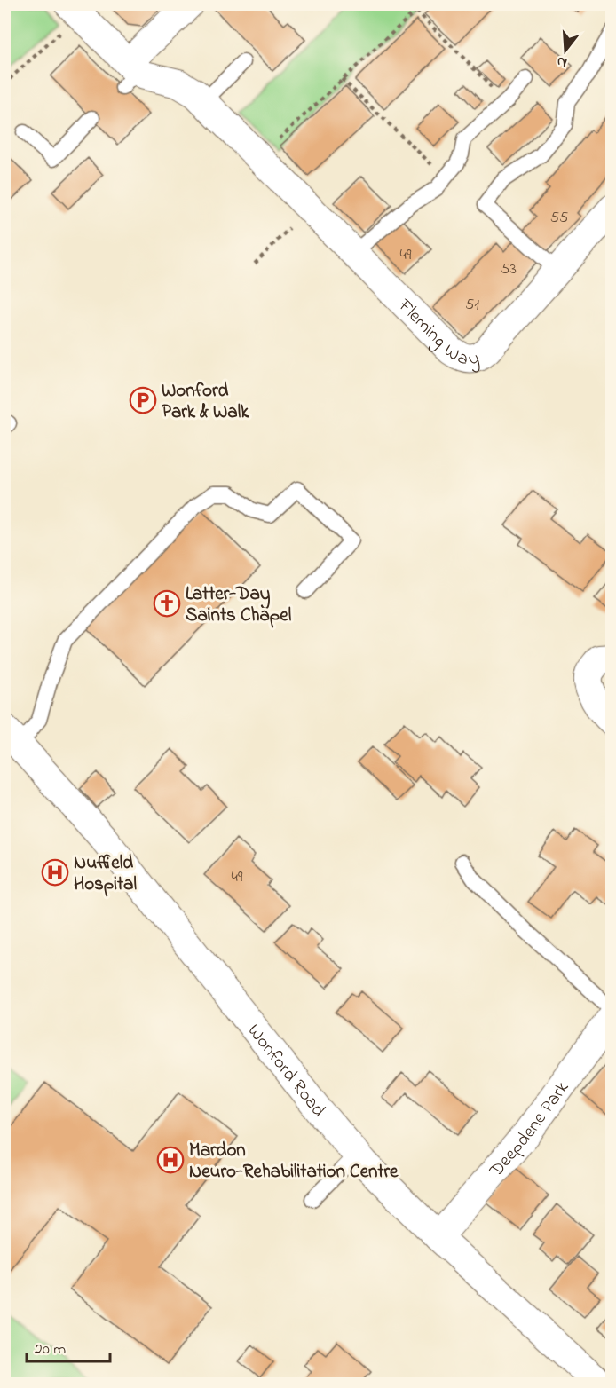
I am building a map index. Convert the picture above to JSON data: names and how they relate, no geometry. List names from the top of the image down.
{
  "streets": {
    "street": ["Fleming Way", "Wonford Road", "Deepdene Park"]
  },
  "crossings": [
    ["Wonford Road", "Deepdene Park"]
  ],
  "places": {
    "parking": ["Wonford Park & Walk"],
    "church": ["Latter-Day Saints Chapel"],
    "hospital": ["Nuffield Hospital", "Mardon Neuro-Rehabilitation Centre"]
  },
  "house_numbers": [
    "55",
    "49",
    "53",
    "51",
    "49"
  ],
  "scale_bar": "20 m",
  "north": "bottom"
}
